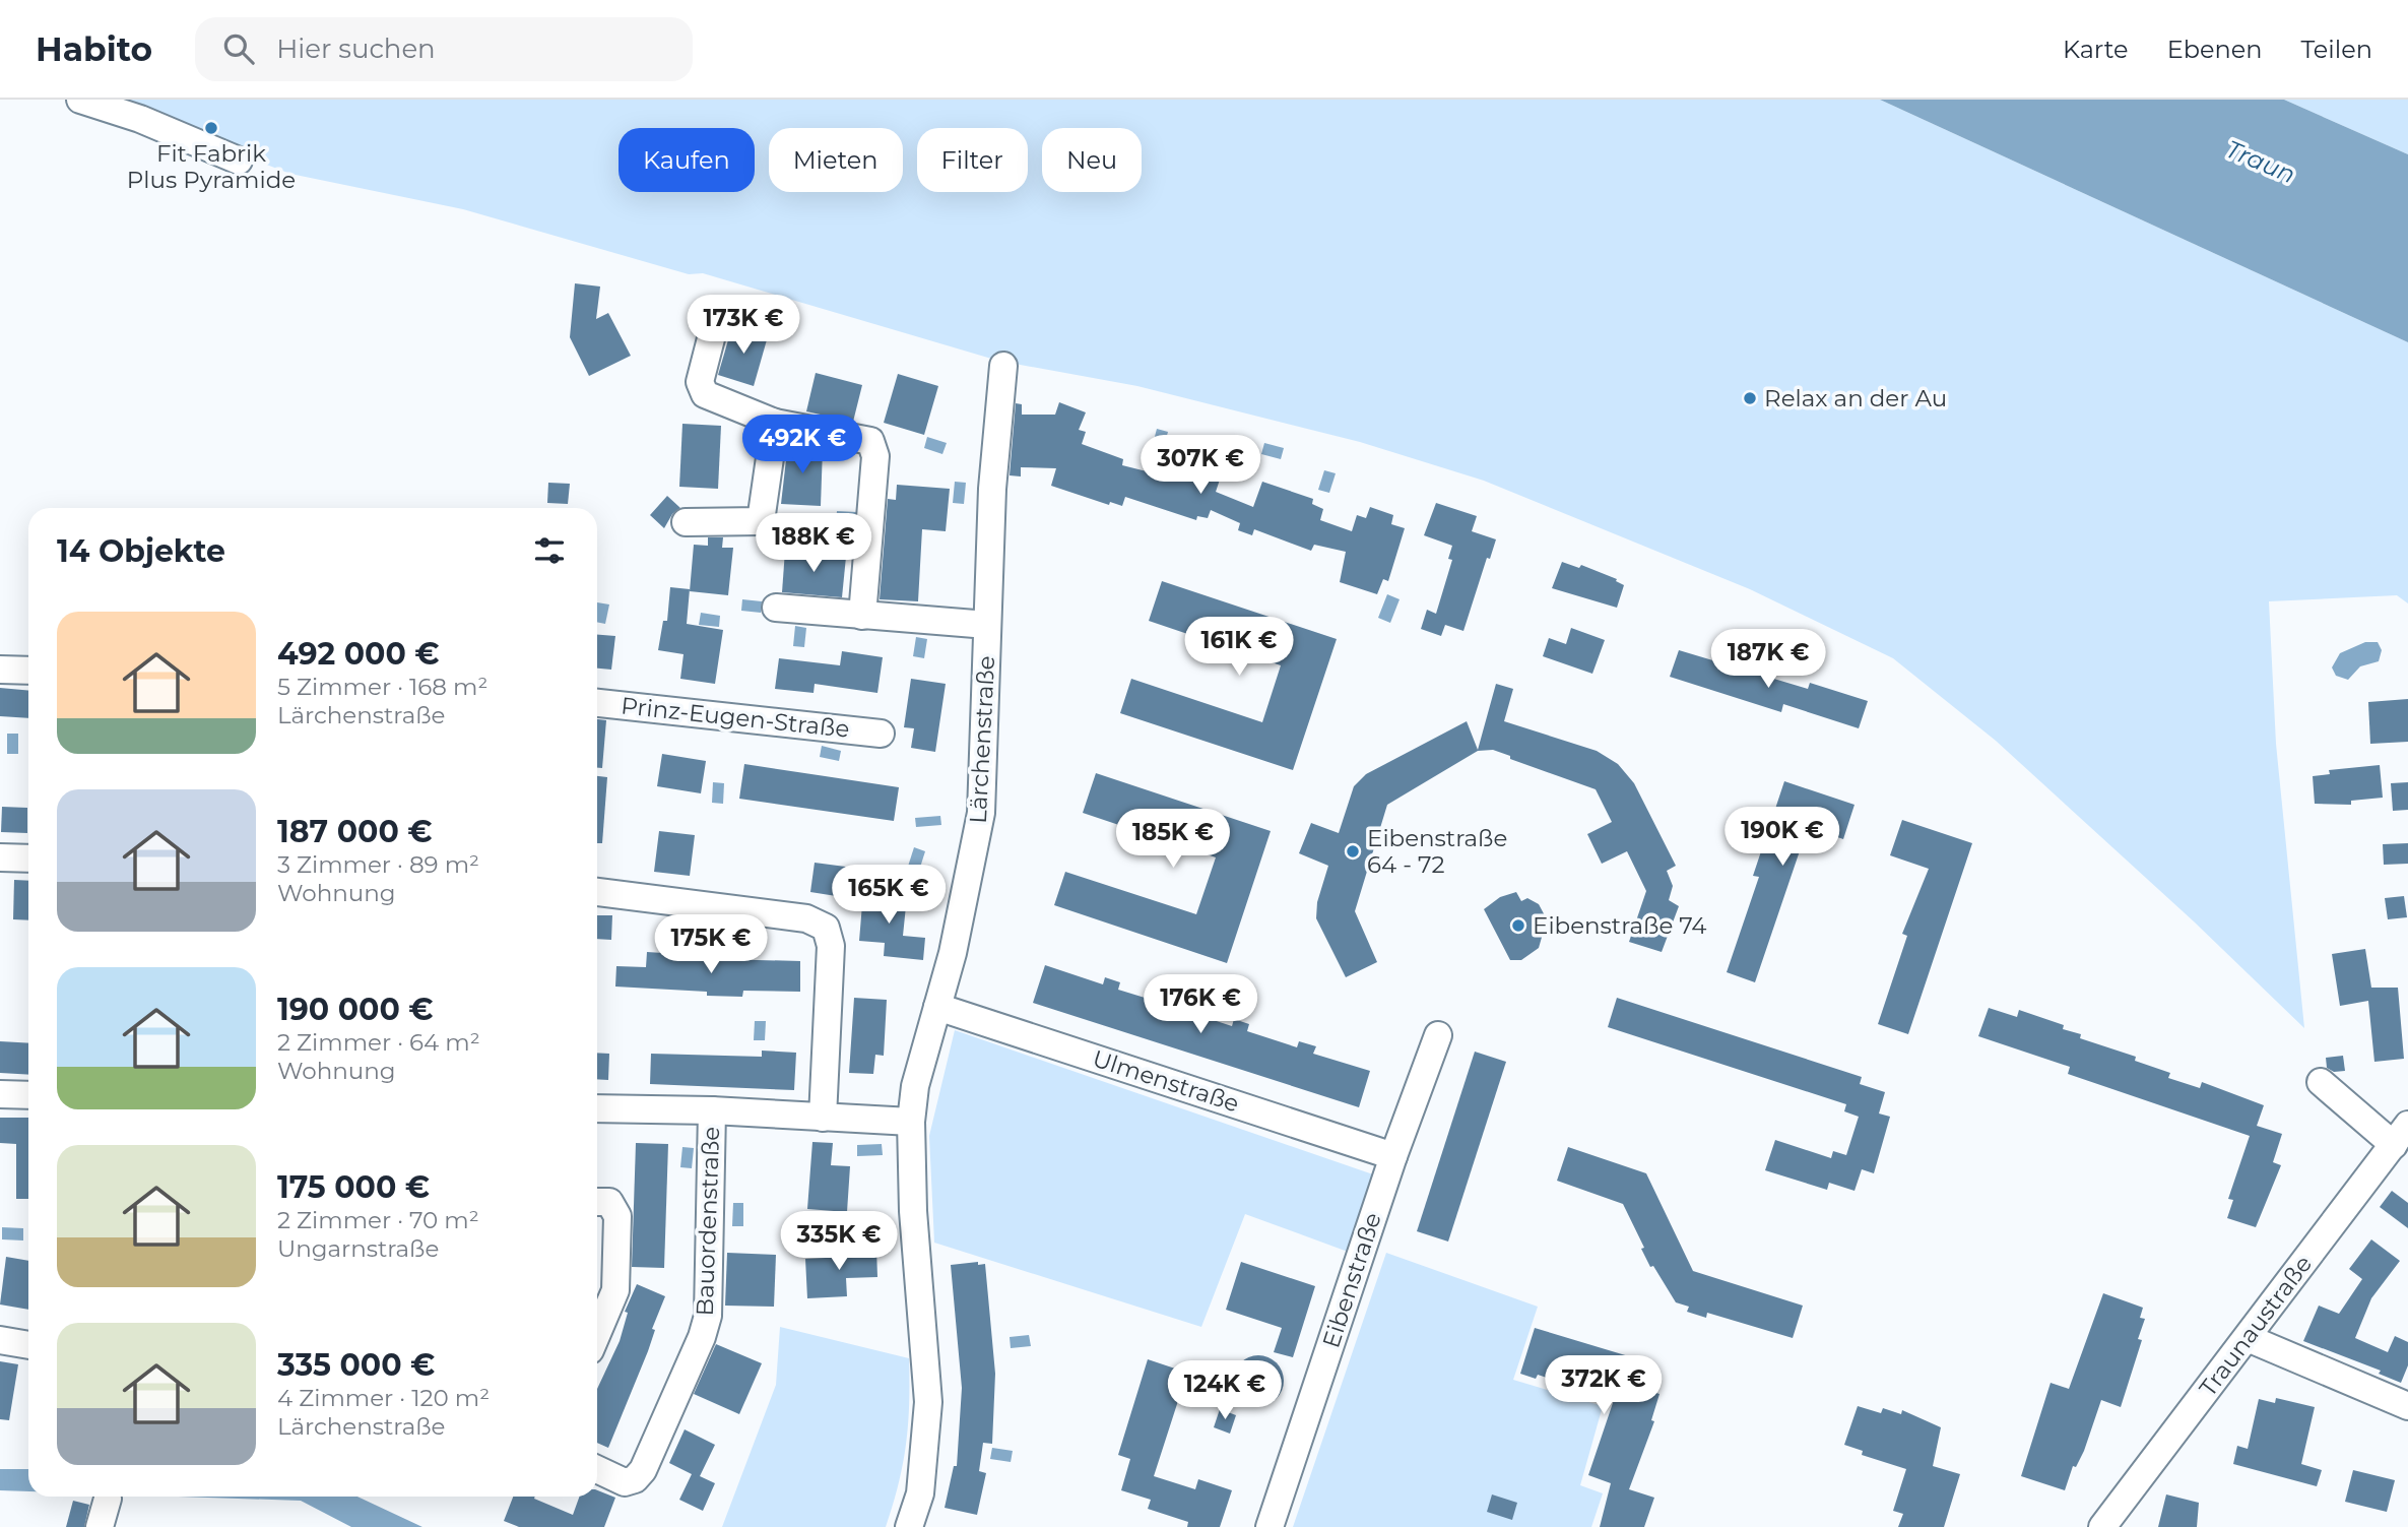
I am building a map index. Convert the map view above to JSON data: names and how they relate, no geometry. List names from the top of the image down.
{
  "streets": {
    "street": [
      "Prinz-Eugen-Straße",
      "Lärchenstraße",
      "Ulmenstraße",
      "Bauordenstraße",
      "Eibenstraße",
      "Traunaustraße"
    ]
  },
  "crossings": [
    ["Lärchenstraße", "Ulmenstraße"],
    ["Ulmenstraße", "Eibenstraße"]
  ],
  "water": ["Traun"],
  "places": [
    "Fit Fabrik Plus Pyramide",
    "Relax an der Au",
    "Eibenstraße 64 - 72",
    "Eibenstraße 74"
  ],
  "page": {
    "header": "Habito",
    "search": "Hier suchen",
    "nav": ["Karte", "Ebenen", "Teilen"],
    "chip": [
      "Kaufen",
      "Mieten",
      "Filter",
      "Neu"
    ],
    "price": [
      "173K €",
      "492K €",
      "307K €",
      "188K €",
      "161K €",
      "187K €",
      "190K €",
      "185K €",
      "165K €",
      "175K €",
      "176K €",
      "335K €",
      "372K €",
      "124K €"
    ],
    "heading": "14 Objekte",
    "list": [
      {
        "name": "492 000 €",
        "note": "5 Zimmer · 168 m² · Lärchenstraße"
      },
      {
        "name": "187 000 €",
        "note": "3 Zimmer · 89 m² · Wohnung"
      },
      {
        "name": "190 000 €",
        "note": "2 Zimmer · 64 m² · Wohnung"
      },
      {
        "name": "175 000 €",
        "note": "2 Zimmer · 70 m² · Ungarnstraße"
      },
      {
        "name": "335 000 €",
        "note": "4 Zimmer · 120 m² · Lärchenstraße"
      }
    ]
  }
}
